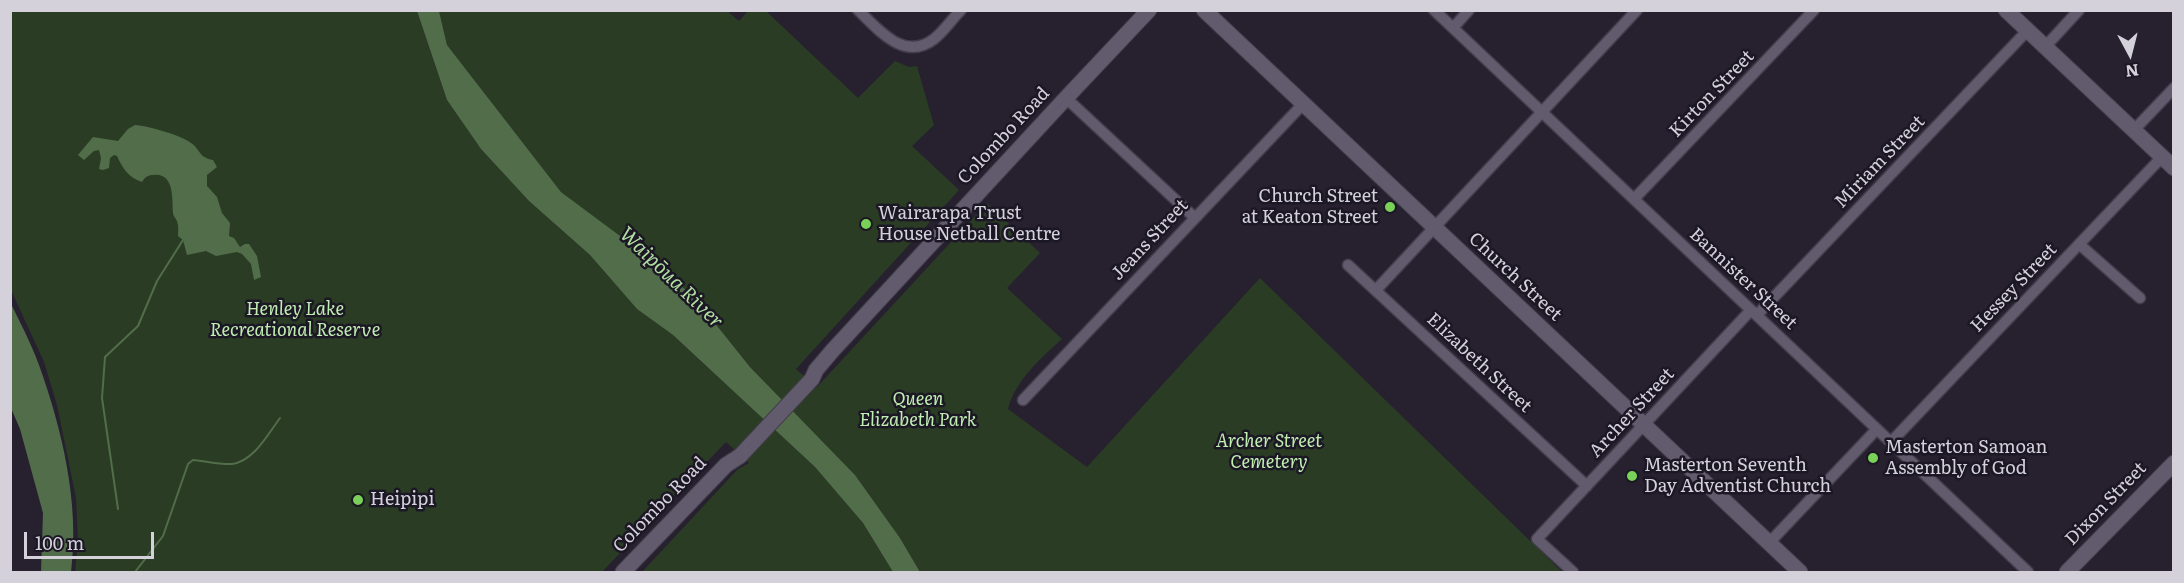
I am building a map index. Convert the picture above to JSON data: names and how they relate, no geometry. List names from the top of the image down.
{
  "streets": {
    "street": [
      "Kirton Street",
      "Colombo Road",
      "Miriam Street",
      "Jeans Street",
      "Church Street",
      "Bannister Street",
      "Hessey Street",
      "Elizabeth Street",
      "Archer Street",
      "Dixon Street"
    ]
  },
  "crossings": [
    ["Kirton Street", "Bannister Street"],
    ["Miriam Street", "Bannister Street"],
    ["Miriam Street", "Archer Street"],
    ["Jeans Street", "Church Street"],
    ["Church Street", "Archer Street"],
    ["Bannister Street", "Hessey Street"],
    ["Bannister Street", "Archer Street"],
    ["Elizabeth Street", "Archer Street"]
  ],
  "water": ["Waipōua River"],
  "parks": ["Henley Lake Recreational Reserve", "Queen Elizabeth Park", "Archer Street Cemetery"],
  "places": [
    "Church Street at Keaton Street",
    "Wairarapa Trust House Netball Centre",
    "Masterton Samoan Assembly of God",
    "Masterton Seventh Day Adventist Church",
    "Heipipi"
  ],
  "scale_bar": "100 m",
  "north": "bottom"
}
